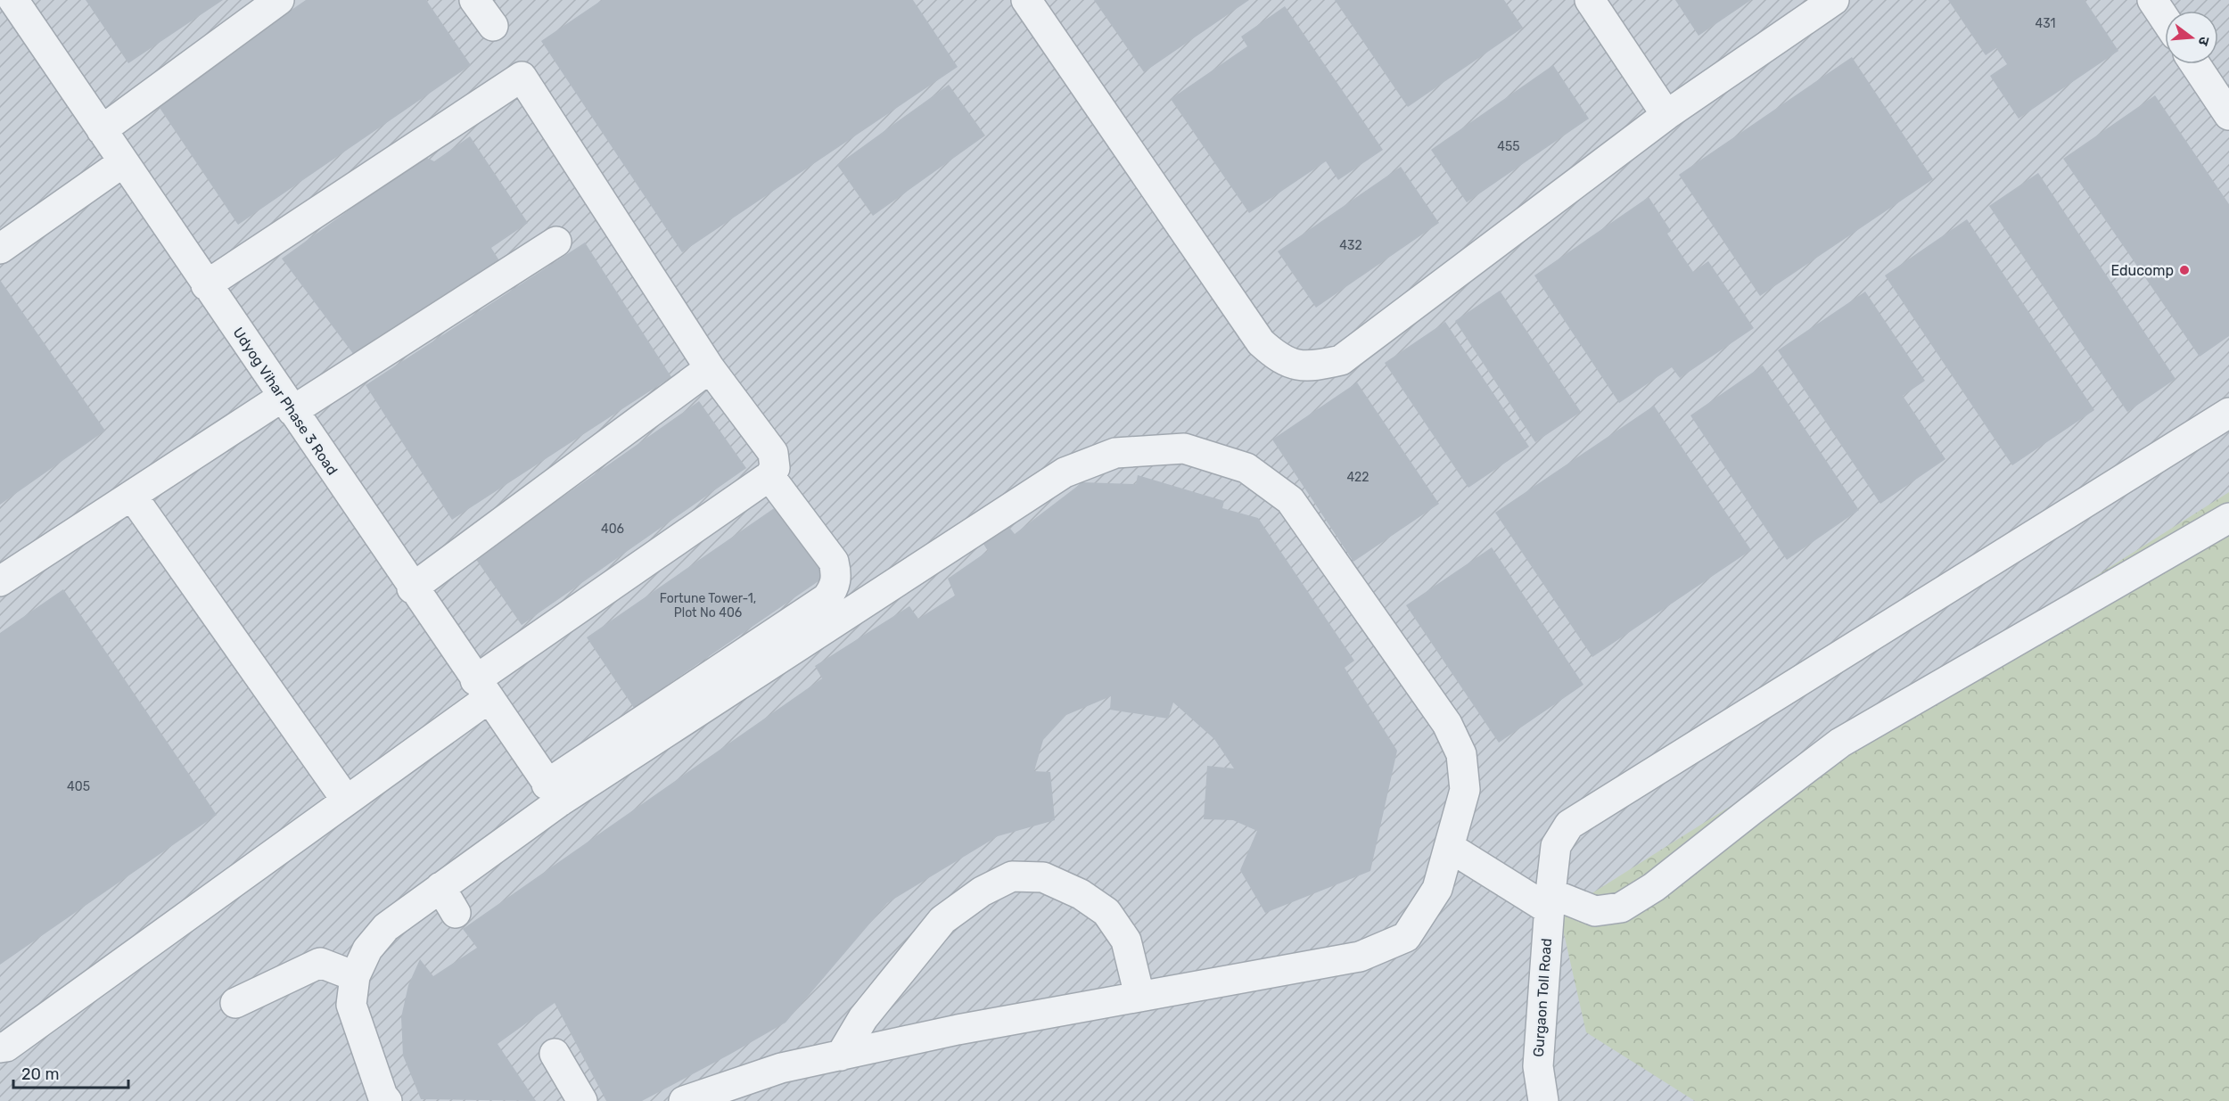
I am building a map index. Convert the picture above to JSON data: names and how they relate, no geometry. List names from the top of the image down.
{
  "streets": {
    "street": ["Udyog Vihar Phase 3 Road", "Gurgaon Toll Road"]
  },
  "places": ["Educomp"],
  "house_numbers": [
    "431",
    "455",
    "432",
    "422",
    "406",
    "Fortune Tower-1, Plot No 406",
    "405"
  ],
  "scale_bar": "20 m",
  "north": "right"
}
